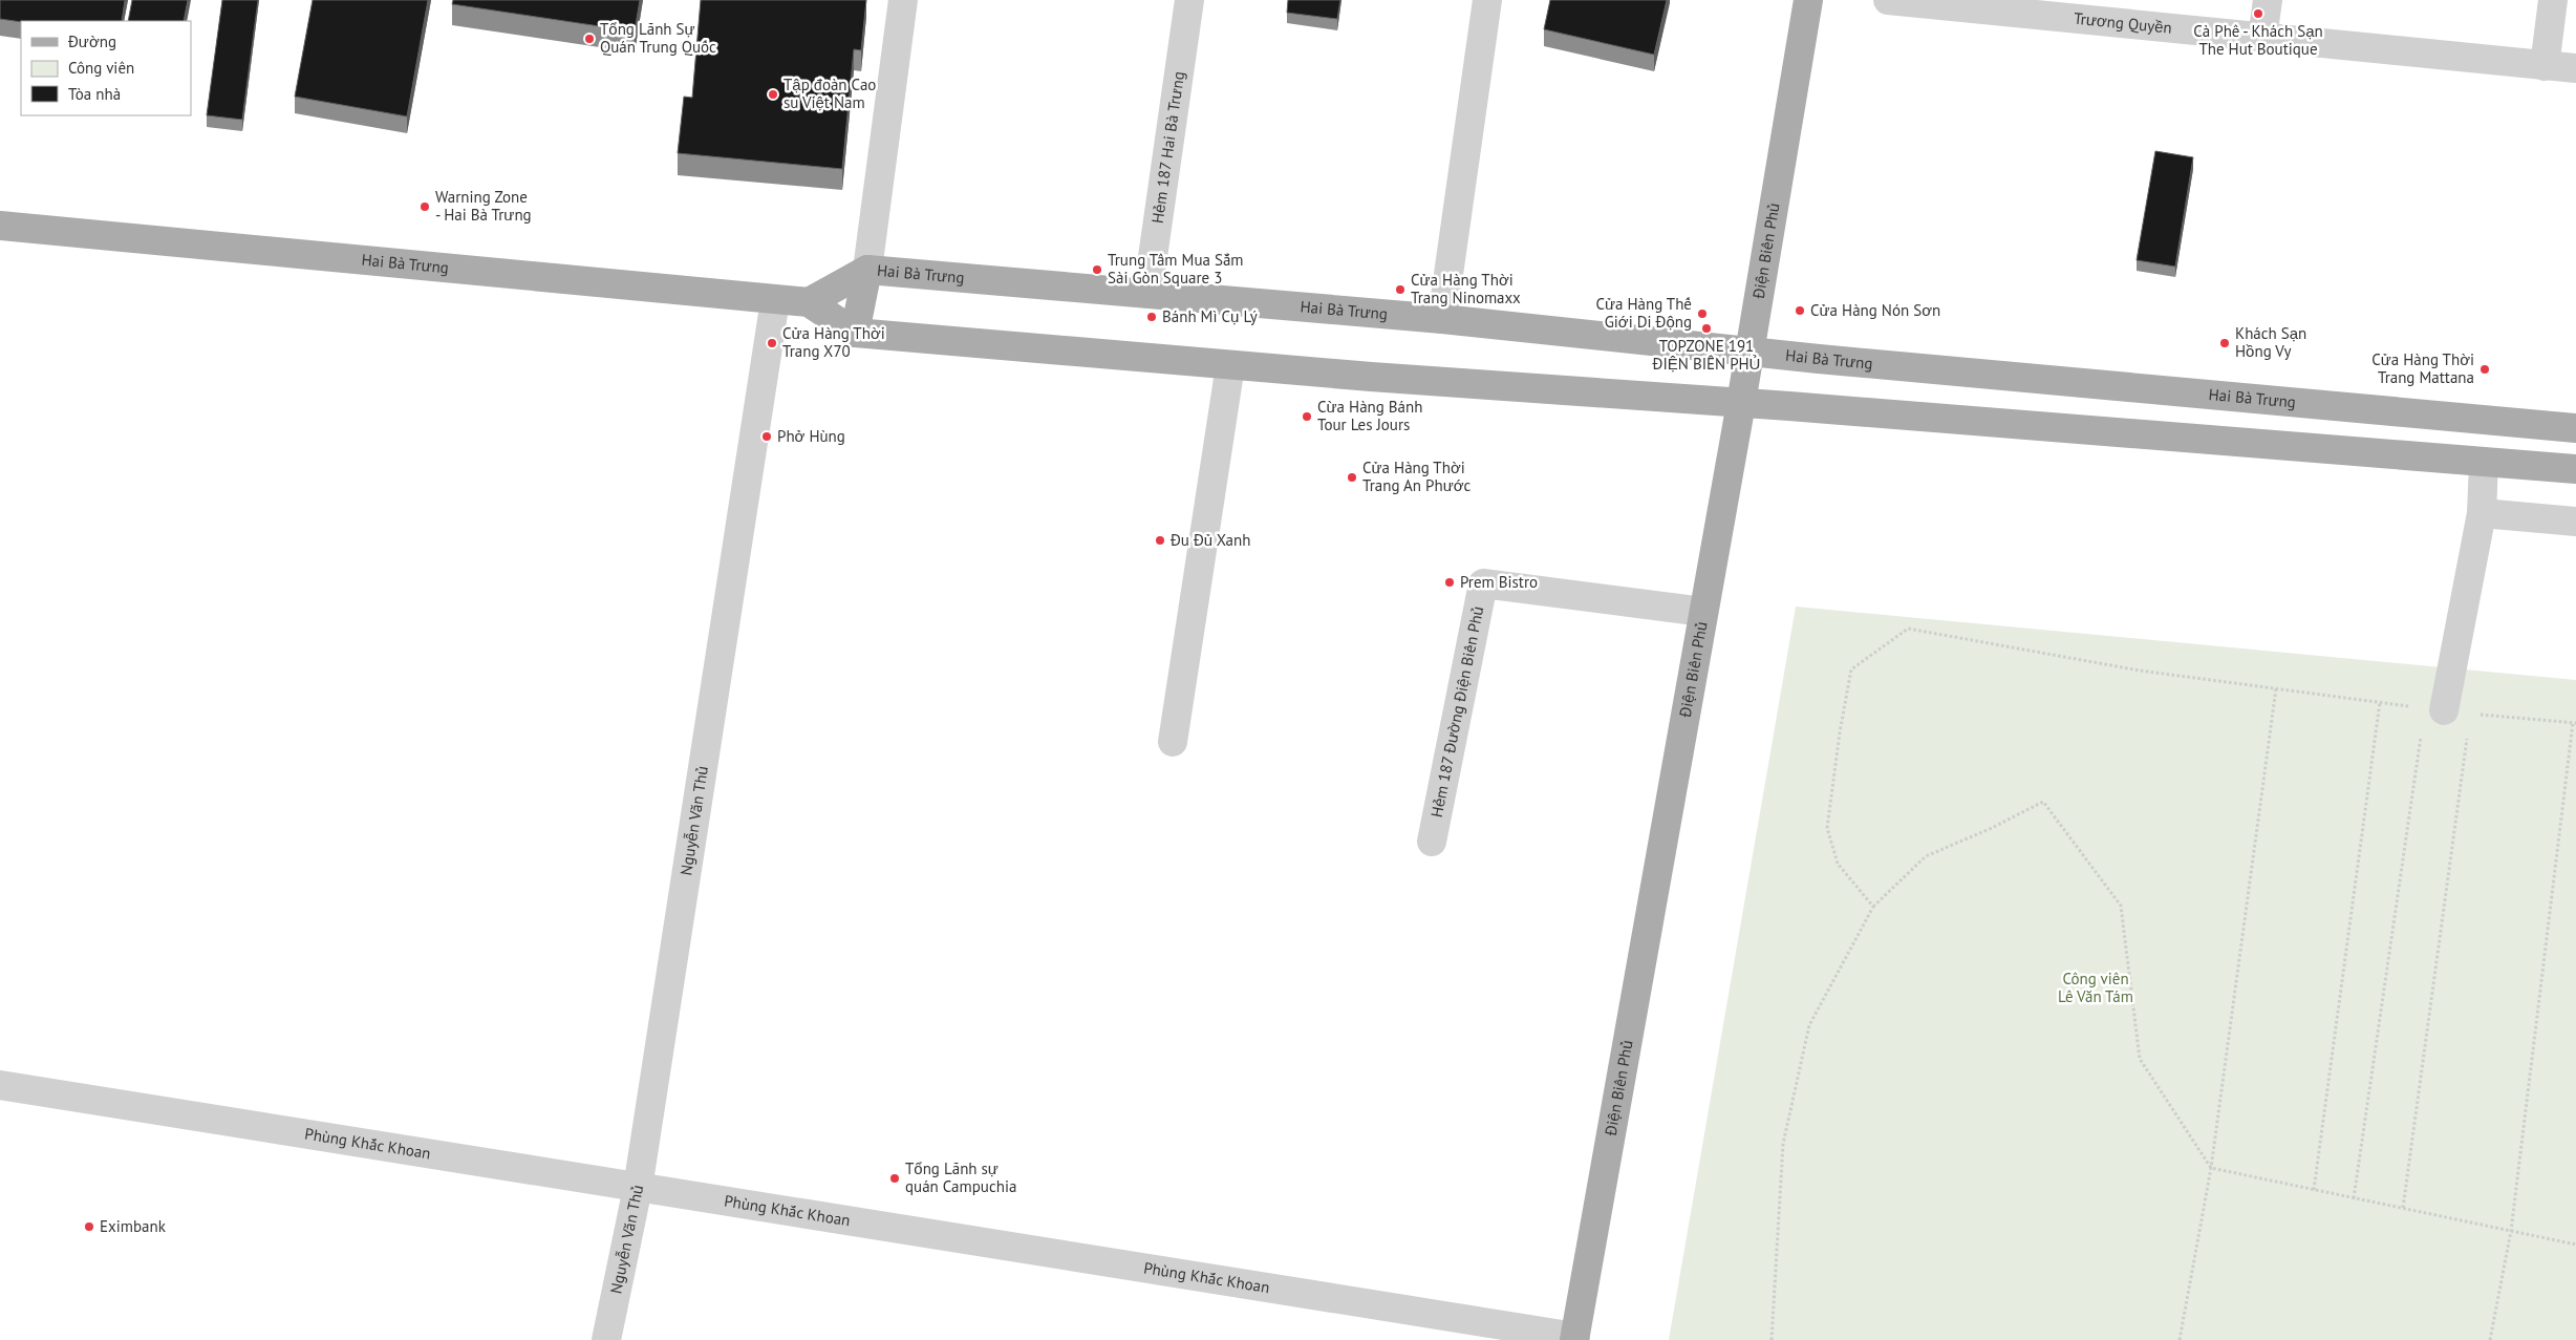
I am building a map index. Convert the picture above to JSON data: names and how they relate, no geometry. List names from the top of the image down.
{
  "streets": {
    "main road": ["Điện Biên Phủ", "Hai Bà Trưng"],
    "street": [
      "Trương Quyền",
      "Hẻm 187 Hai Bà Trưng",
      "Hẻm 187 Đường Điện Biên Phủ",
      "Nguyễn Văn Thủ",
      "Phùng Khắc Khoan"
    ]
  },
  "crossings": [
    ["Hẻm 187 Hai Bà Trưng", "Hai Bà Trưng"],
    ["Điện Biên Phủ", "Hai Bà Trưng"],
    ["Điện Biên Phủ", "Hẻm 187 Đường Điện Biên Phủ"],
    ["Điện Biên Phủ", "Phùng Khắc Khoan"],
    ["Hai Bà Trưng", "Nguyễn Văn Thủ"],
    ["Nguyễn Văn Thủ", "Phùng Khắc Khoan"]
  ],
  "parks": ["Công viên Lê Văn Tám"],
  "places": [
    "Cà Phê - Khách Sạn The Hut Boutique",
    "Tổng Lãnh Sự Quán Trung Quốc",
    "Tập đoàn Cao su Việt Nam",
    "Warning Zone - Hai Bà Trưng",
    "Trung Tâm Mua Sắm Sài Gòn Square 3",
    "Cửa Hàng Thời Trang Ninomaxx",
    "Cửa Hàng Nón Sơn",
    "Cửa Hàng Thế Giới Di Động",
    "Bánh Mì Cụ Lý",
    "TOPZONE 191 ĐIỆN BIÊN PHỦ",
    "Cửa Hàng Thời Trang X70",
    "Khách Sạn Hồng Vy",
    "Cửa Hàng Thời Trang Mattana",
    "Cừa Hàng Bánh Tour Les Jours",
    "Phở Hùng",
    "Cửa Hàng Thời Trang An Phước",
    "Đu Đủ Xanh",
    "Prem Bistro",
    "Tổng Lãnh sự quán Campuchia",
    "Eximbank"
  ],
  "legend": ["Đường", "Công viên", "Tòa nhà"]
}
